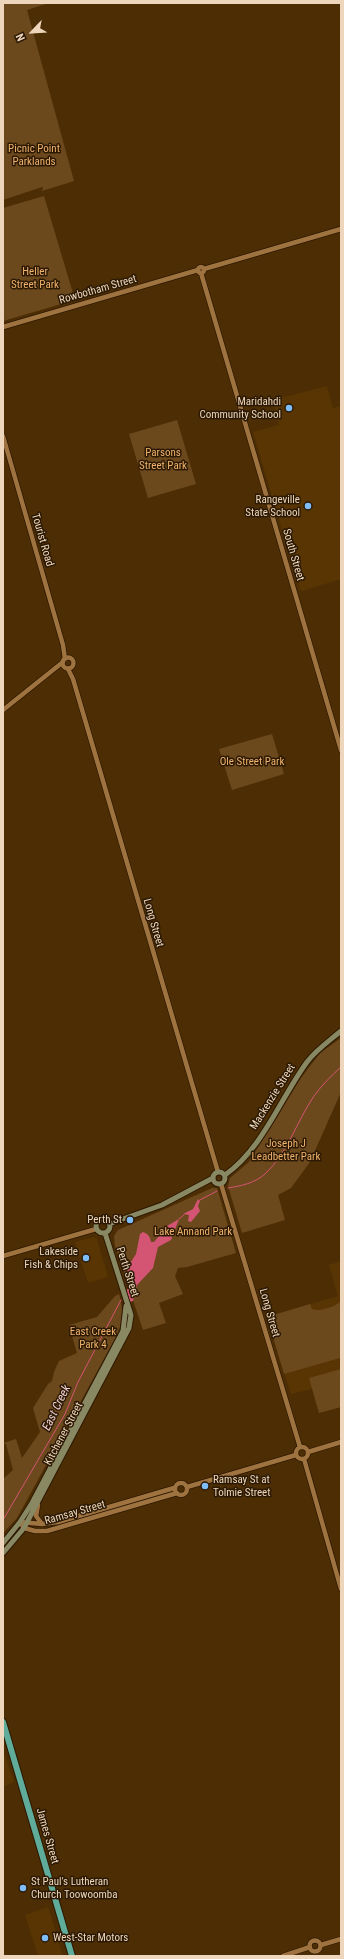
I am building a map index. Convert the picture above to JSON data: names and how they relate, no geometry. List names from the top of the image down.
{
  "streets": {
    "highway": ["James Street"],
    "main road": ["Mackenzie Street", "Perth Street", "Kitchener Street"],
    "street": [
      "Rowbotham Street",
      "Tourist Road",
      "South Street",
      "Long Street",
      "Ramsay Street"
    ]
  },
  "crossings": [
    ["Rowbotham Street", "South Street"],
    ["Tourist Road", "Long Street"],
    ["Long Street", "Mackenzie Street"],
    ["Perth Street", "Kitchener Street"],
    ["Kitchener Street", "Ramsay Street"]
  ],
  "water": ["East Creek"],
  "parks": [
    "Picnic Point Parklands",
    "Heller Street Park",
    "Parsons Street Park",
    "Ole Street Park",
    "Joseph J Leadbetter Park",
    "Lake Annand Park",
    "East Creek Park 4"
  ],
  "places": [
    "Maridahdi Community School",
    "Rangeville State School",
    "Perth St",
    "Lakeside Fish & Chips",
    "Ramsay St at Tolmie Street",
    "St Paul's Lutheran Church Toowoomba",
    "West-Star Motors"
  ],
  "north": "bottom left"
}
